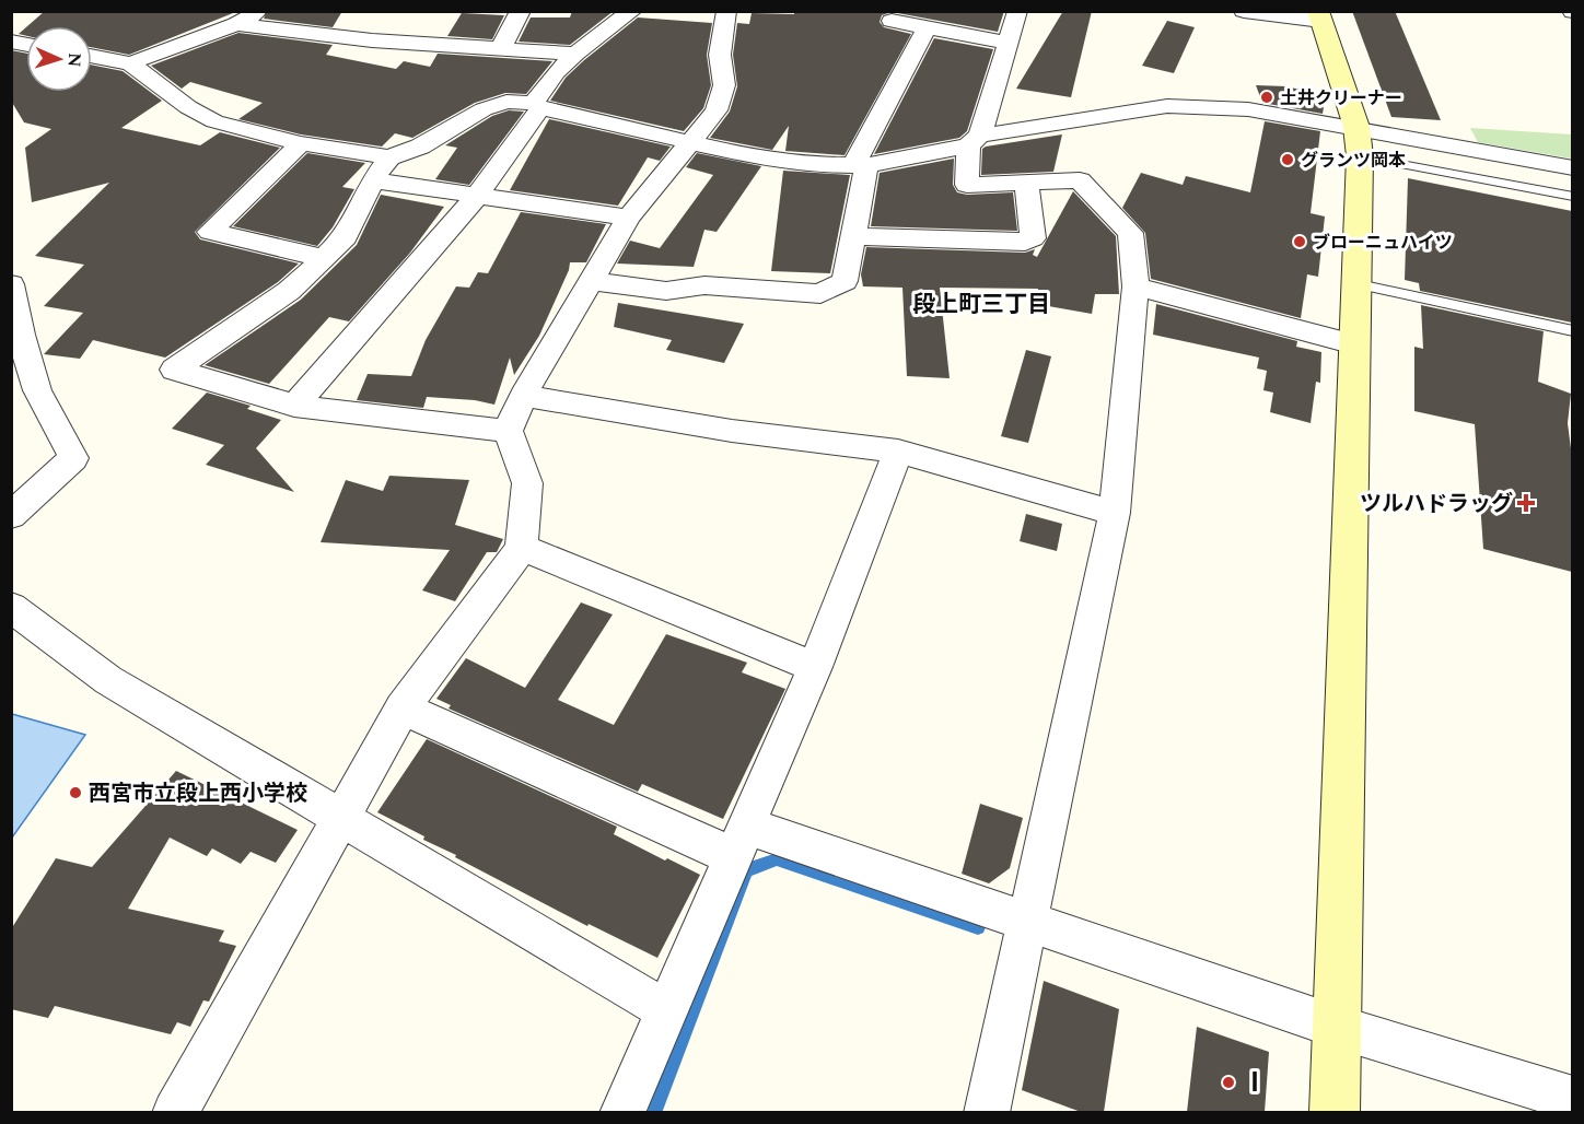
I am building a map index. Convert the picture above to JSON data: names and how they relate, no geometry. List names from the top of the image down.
{
  "districts": ["段上町三丁目"],
  "places": {
    "other": [
      "土井クリーナー",
      "グランツ岡本",
      "ブローニュハイツ",
      "西宮市立段上西小学校",
      "Ⅰ"
    ],
    "health": ["ツルハドラッグ"]
  },
  "north": "right"
}
